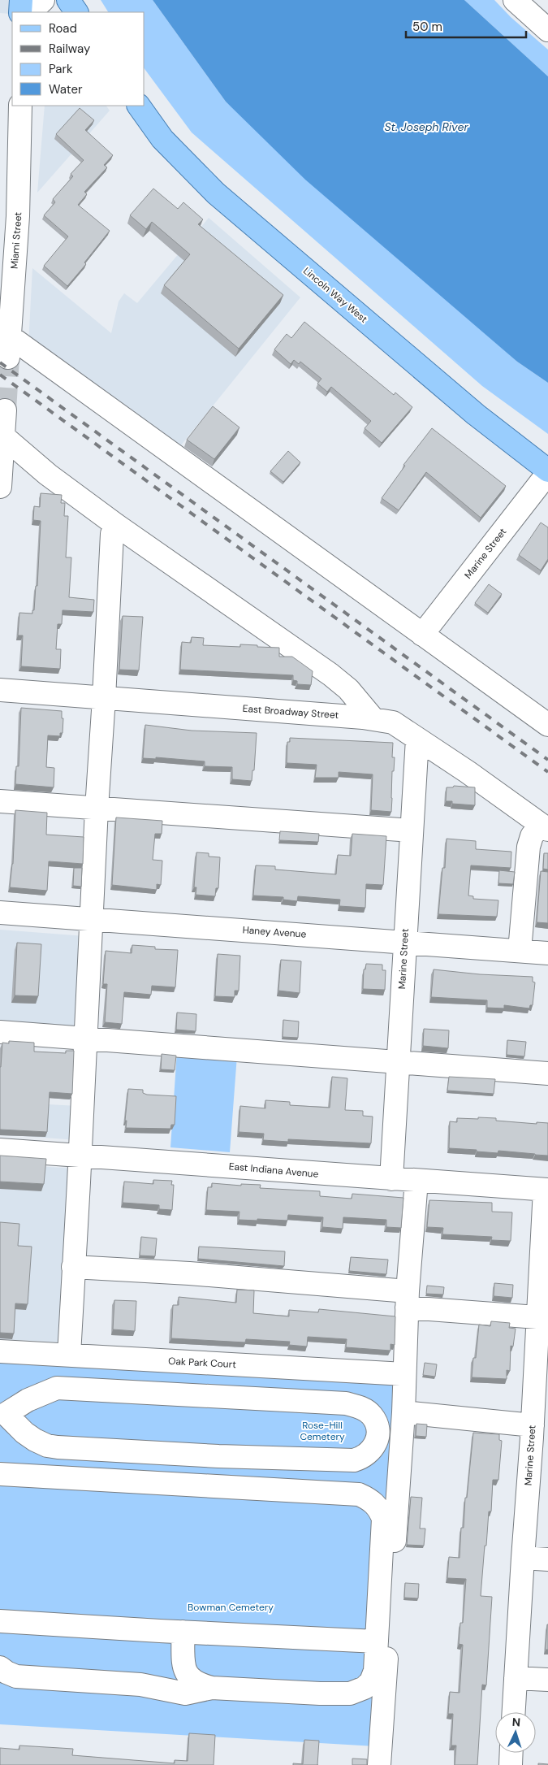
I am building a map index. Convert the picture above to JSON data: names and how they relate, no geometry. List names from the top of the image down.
{
  "streets": {
    "main road": ["Lincoln Way West"],
    "street": [
      "Miami Street",
      "Marine Street",
      "East Broadway Street",
      "Haney Avenue",
      "East Indiana Avenue",
      "Oak Park Court"
    ]
  },
  "crossings": [
    ["Lincoln Way West", "Marine Street"],
    ["Marine Street", "East Broadway Street"],
    ["Marine Street", "Haney Avenue"],
    ["Marine Street", "East Indiana Avenue"]
  ],
  "water": ["St. Joseph River"],
  "parks": ["Rose-Hill Cemetery", "Bowman Cemetery"],
  "legend": [
    "Road",
    "Railway",
    "Park",
    "Water"
  ],
  "scale_bar": "50 m",
  "north": "top"
}
